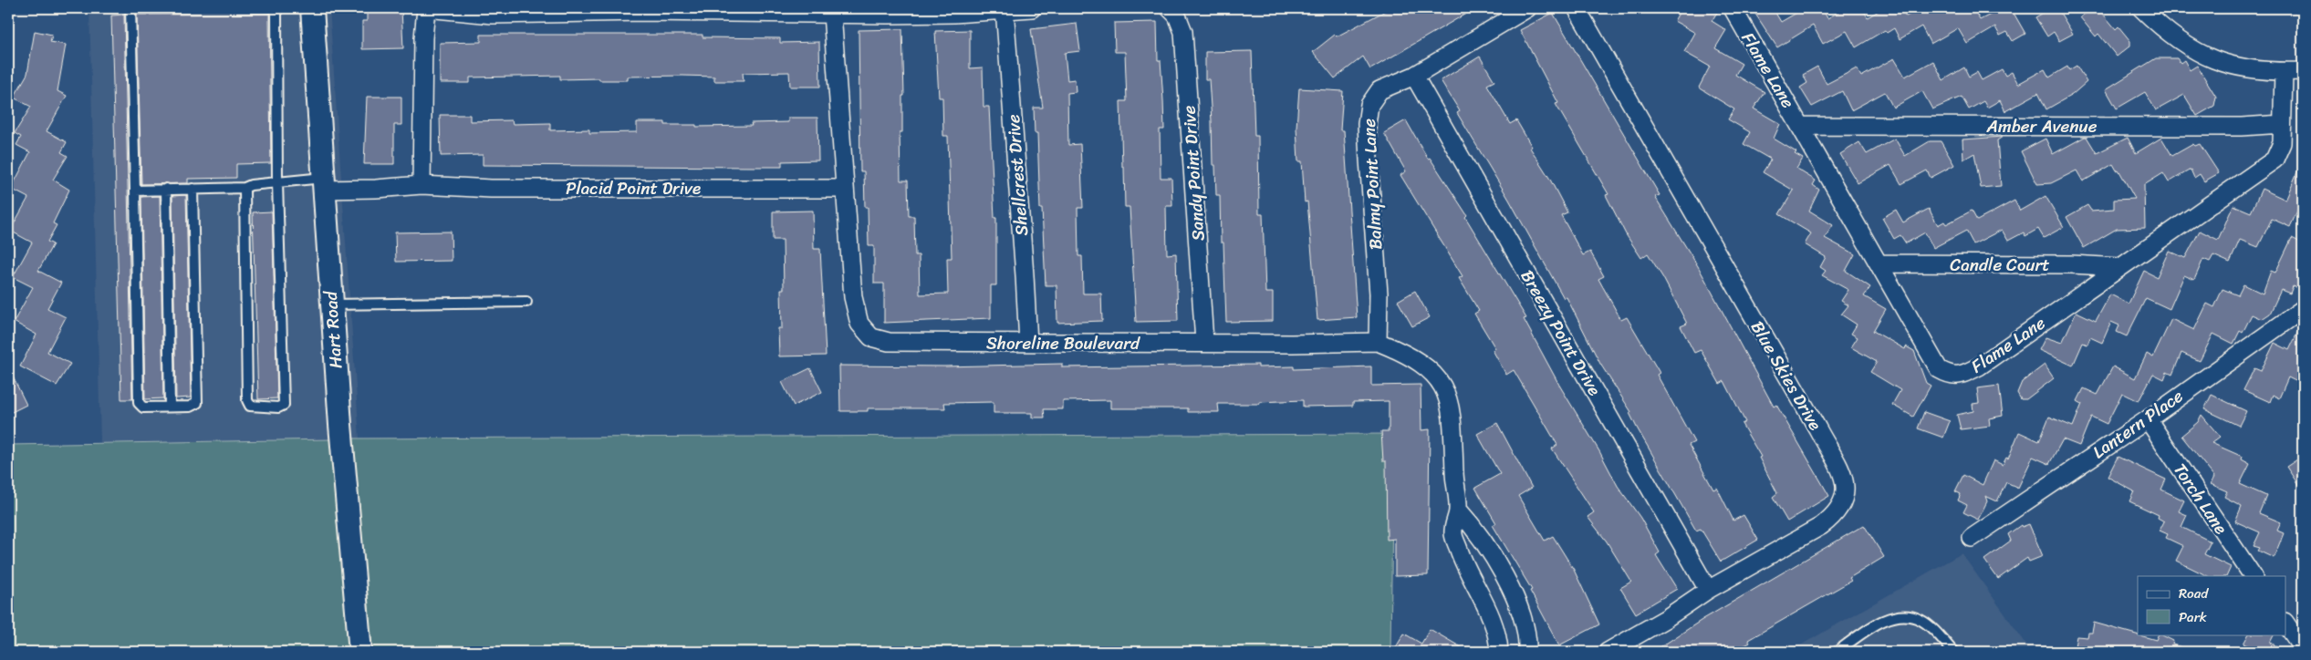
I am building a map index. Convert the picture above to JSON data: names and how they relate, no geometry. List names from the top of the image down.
{
  "streets": {
    "street": [
      "Flame Lane",
      "Amber Avenue",
      "Sandy Point Drive",
      "Shellcrest Drive",
      "Balmy Point Lane",
      "Placid Point Drive",
      "Candle Court",
      "Hart Road",
      "Breezy Point Drive",
      "Shoreline Boulevard",
      "Blue Skies Drive",
      "Lantern Place",
      "Torch Lane"
    ]
  },
  "crossings": [
    ["Flame Lane", "Amber Avenue"],
    ["Flame Lane", "Candle Court"],
    ["Sandy Point Drive", "Shoreline Boulevard"],
    ["Shellcrest Drive", "Shoreline Boulevard"],
    ["Balmy Point Lane", "Breezy Point Drive"],
    ["Balmy Point Lane", "Shoreline Boulevard"],
    ["Placid Point Drive", "Hart Road"],
    ["Placid Point Drive", "Shoreline Boulevard"],
    ["Breezy Point Drive", "Blue Skies Drive"],
    ["Lantern Place", "Torch Lane"]
  ],
  "legend": ["Road", "Park"]
}
